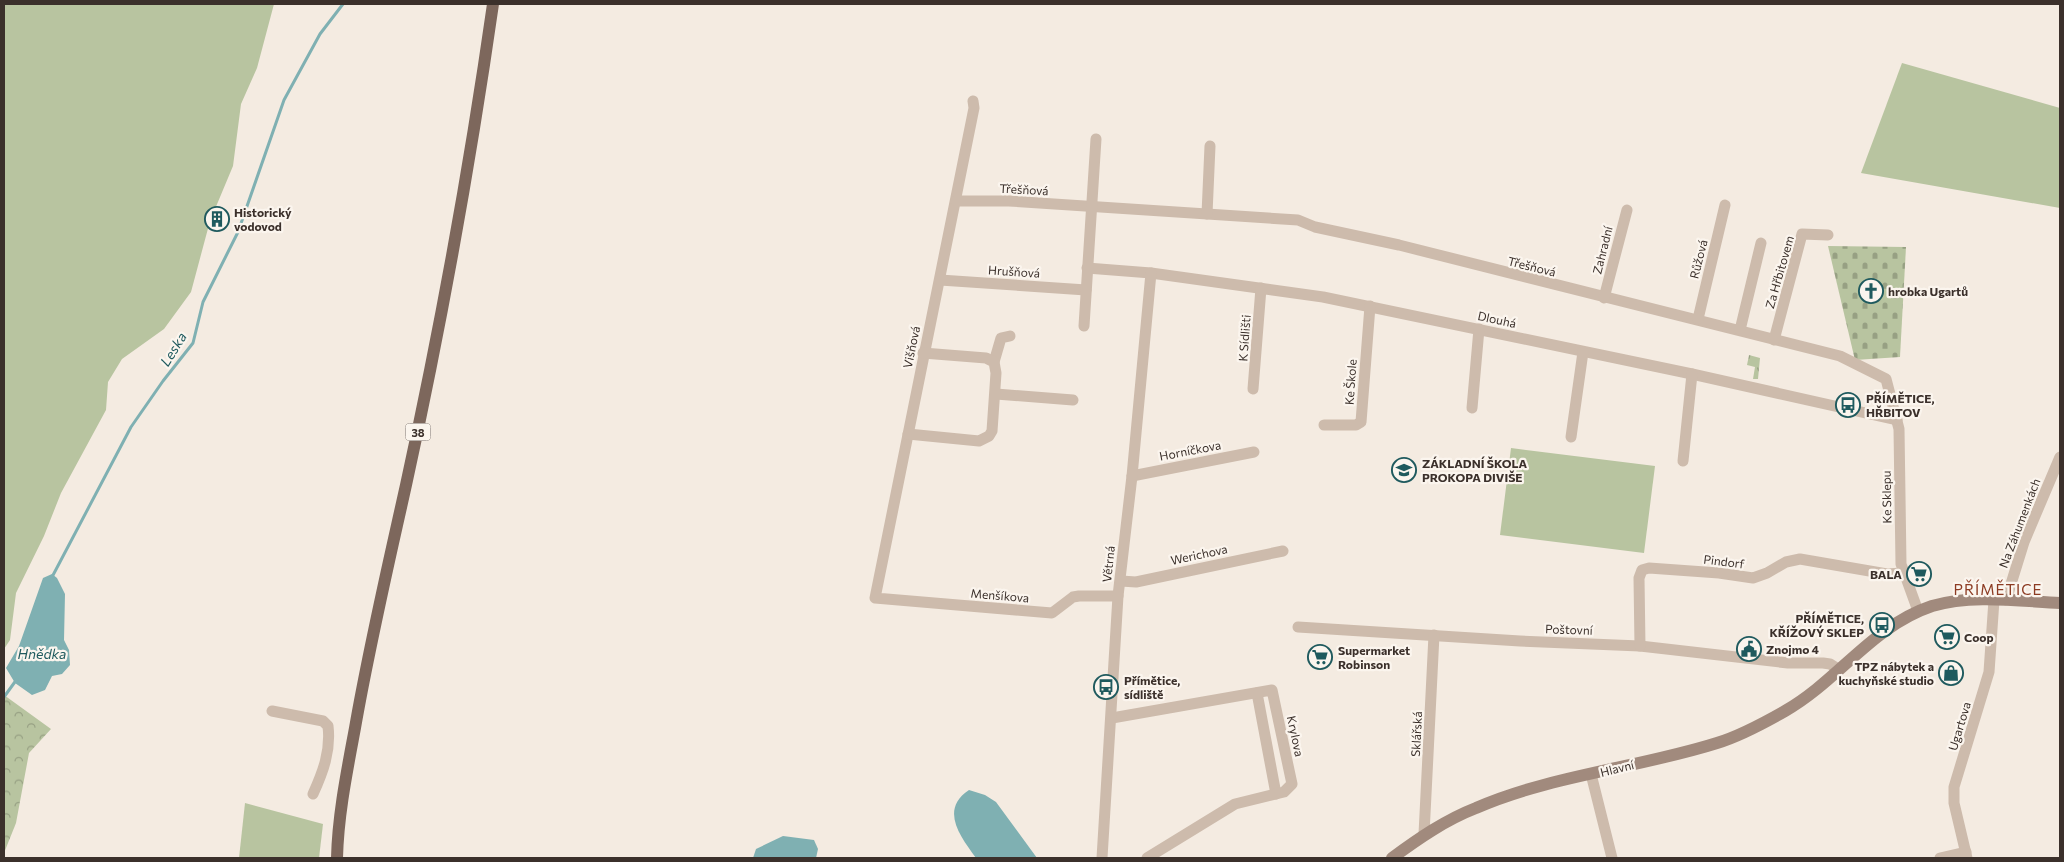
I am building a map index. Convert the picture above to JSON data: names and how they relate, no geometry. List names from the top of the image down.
{
  "streets": {
    "main road": ["38", "Hlavní"],
    "street": [
      "Třešňová",
      "Zahradní",
      "Růžová",
      "Hrušňová",
      "Za Hřbitovem",
      "Dlouhá",
      "K Sídlišti",
      "Višňová",
      "Ke Škole",
      "Horníčkova",
      "Ke Sklepu",
      "Na Záhumenkách",
      "Werichova",
      "Pindorf",
      "Větrná",
      "Menšíkova",
      "Poštovní",
      "Ugartova",
      "Sklářská",
      "Krylova"
    ]
  },
  "crossings": [
    ["Třešňová", "Zahradní"],
    ["Třešňová", "Růžová"],
    ["Třešňová", "Za Hřbitovem"],
    ["Třešňová", "Dlouhá"],
    ["Třešňová", "Višňová"],
    ["Třešňová", "Ke Sklepu"],
    ["Hrušňová", "Višňová"],
    ["Dlouhá", "K Sídlišti"],
    ["Dlouhá", "Ke Škole"],
    ["Dlouhá", "Ke Sklepu"],
    ["Dlouhá", "Větrná"],
    ["Višňová", "Menšíkova"],
    ["Horníčkova", "Větrná"],
    ["Ke Sklepu", "Pindorf"],
    ["Na Záhumenkách", "Ugartova"],
    ["Na Záhumenkách", "Hlavní"],
    ["Werichova", "Větrná"],
    ["Pindorf", "Poštovní"],
    ["Větrná", "Menšíkova"],
    ["Poštovní", "Sklářská"],
    ["Poštovní", "Hlavní"],
    ["Ugartova", "Hlavní"],
    ["Sklářská", "Hlavní"]
  ],
  "districts": ["PŘÍMĚTICE"],
  "water": ["Leska", "Hnědka"],
  "places": {
    "building": ["Historický vodovod"],
    "church": ["hrobka Ugartů"],
    "bus stop": ["PŘÍMĚTICE, HŘBITOV", "PŘÍMĚTICE, KŘÍŽOVÝ SKLEP", "Přímětice, sídliště"],
    "school or university": ["ZÁKLADNÍ ŠKOLA PROKOPA DIVIŠE"],
    "supermarket": ["BALA", "Coop", "Supermarket Robinson"],
    "public building": ["Znojmo 4"],
    "shop": ["TPZ nábytek a kuchyňské studio"]
  }
}
